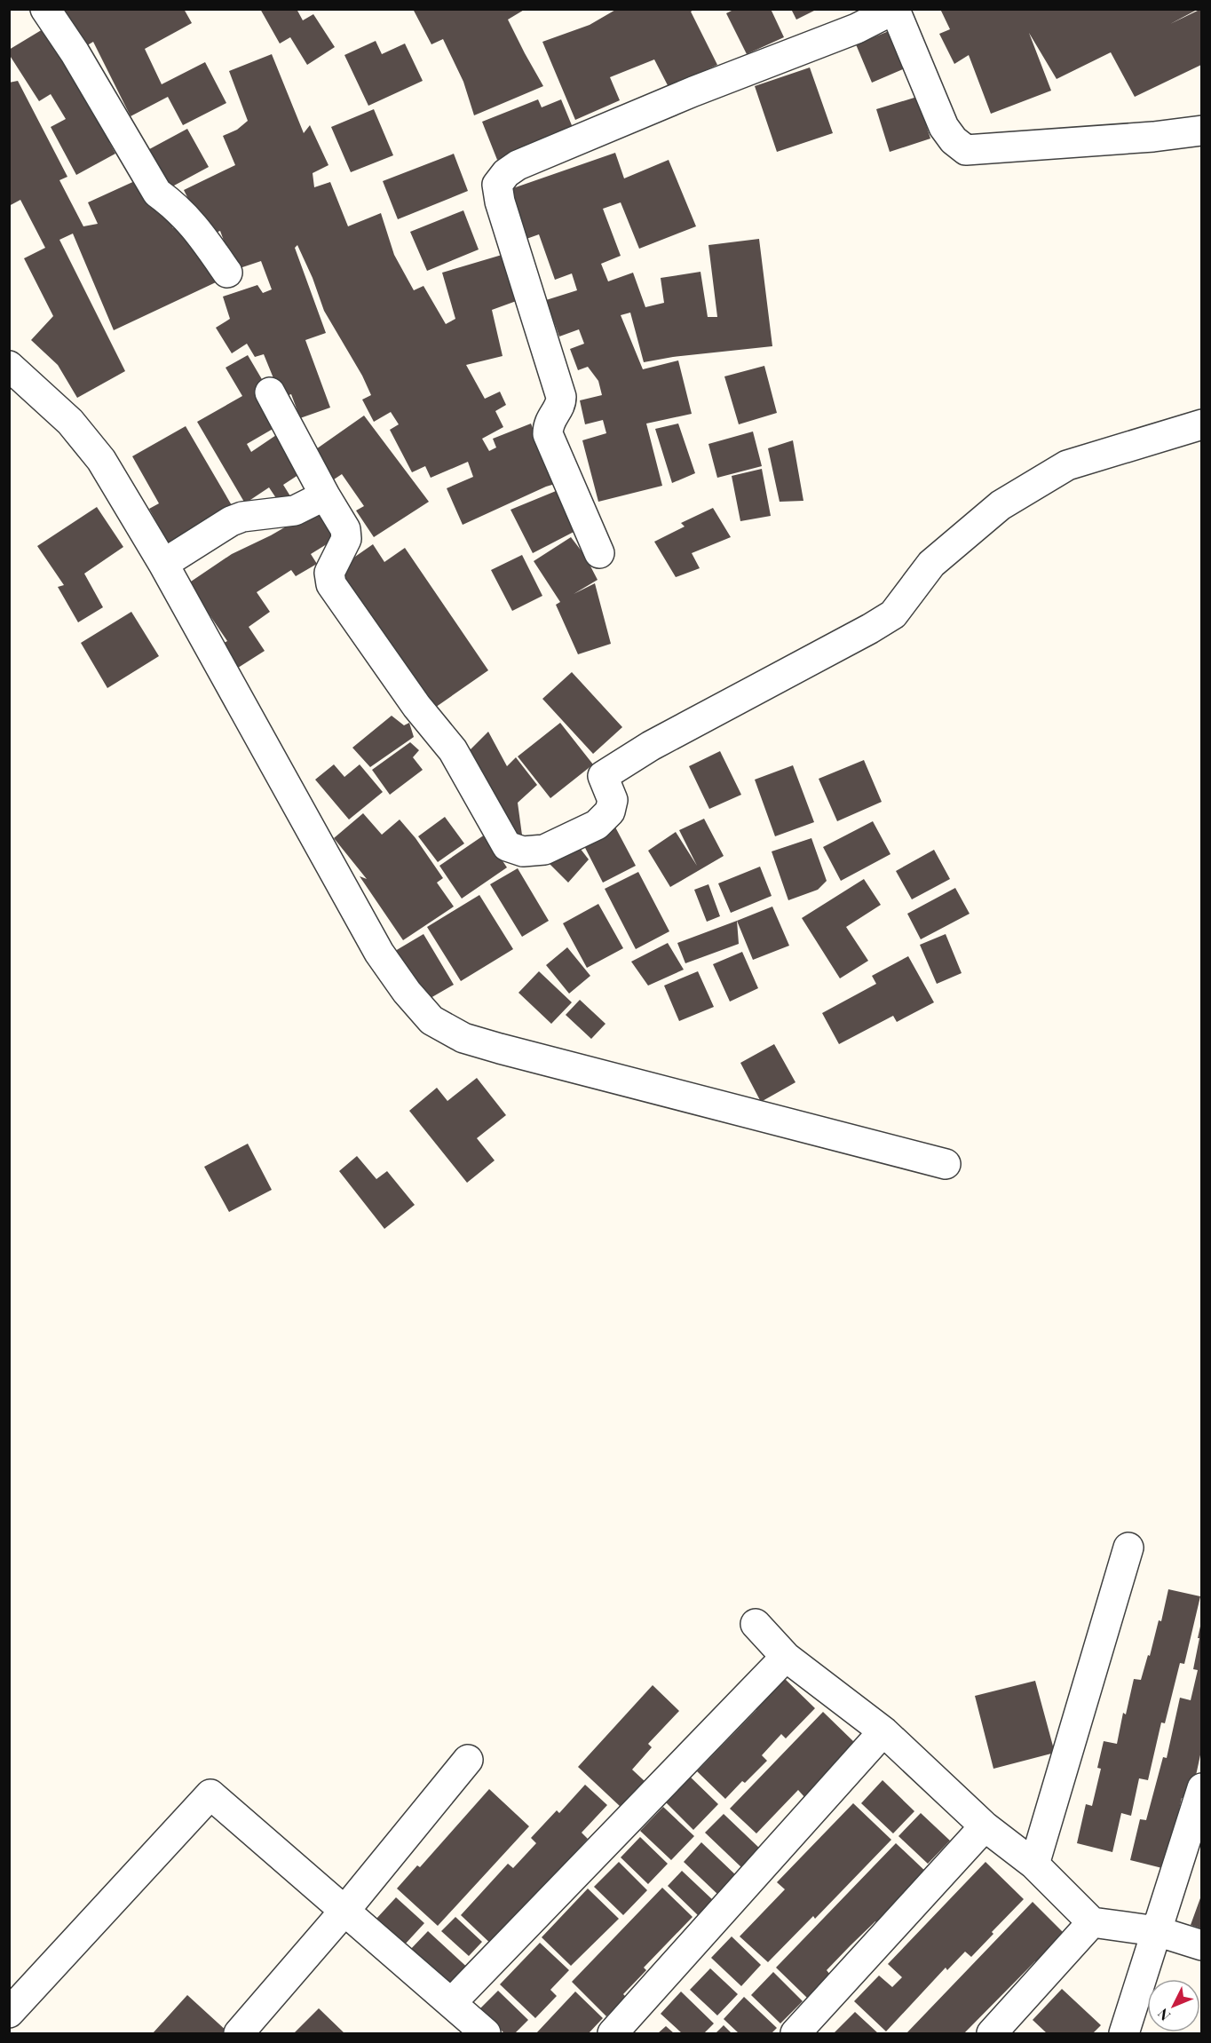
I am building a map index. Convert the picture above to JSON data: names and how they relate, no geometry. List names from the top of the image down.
{
  "north": "bottom left"
}
